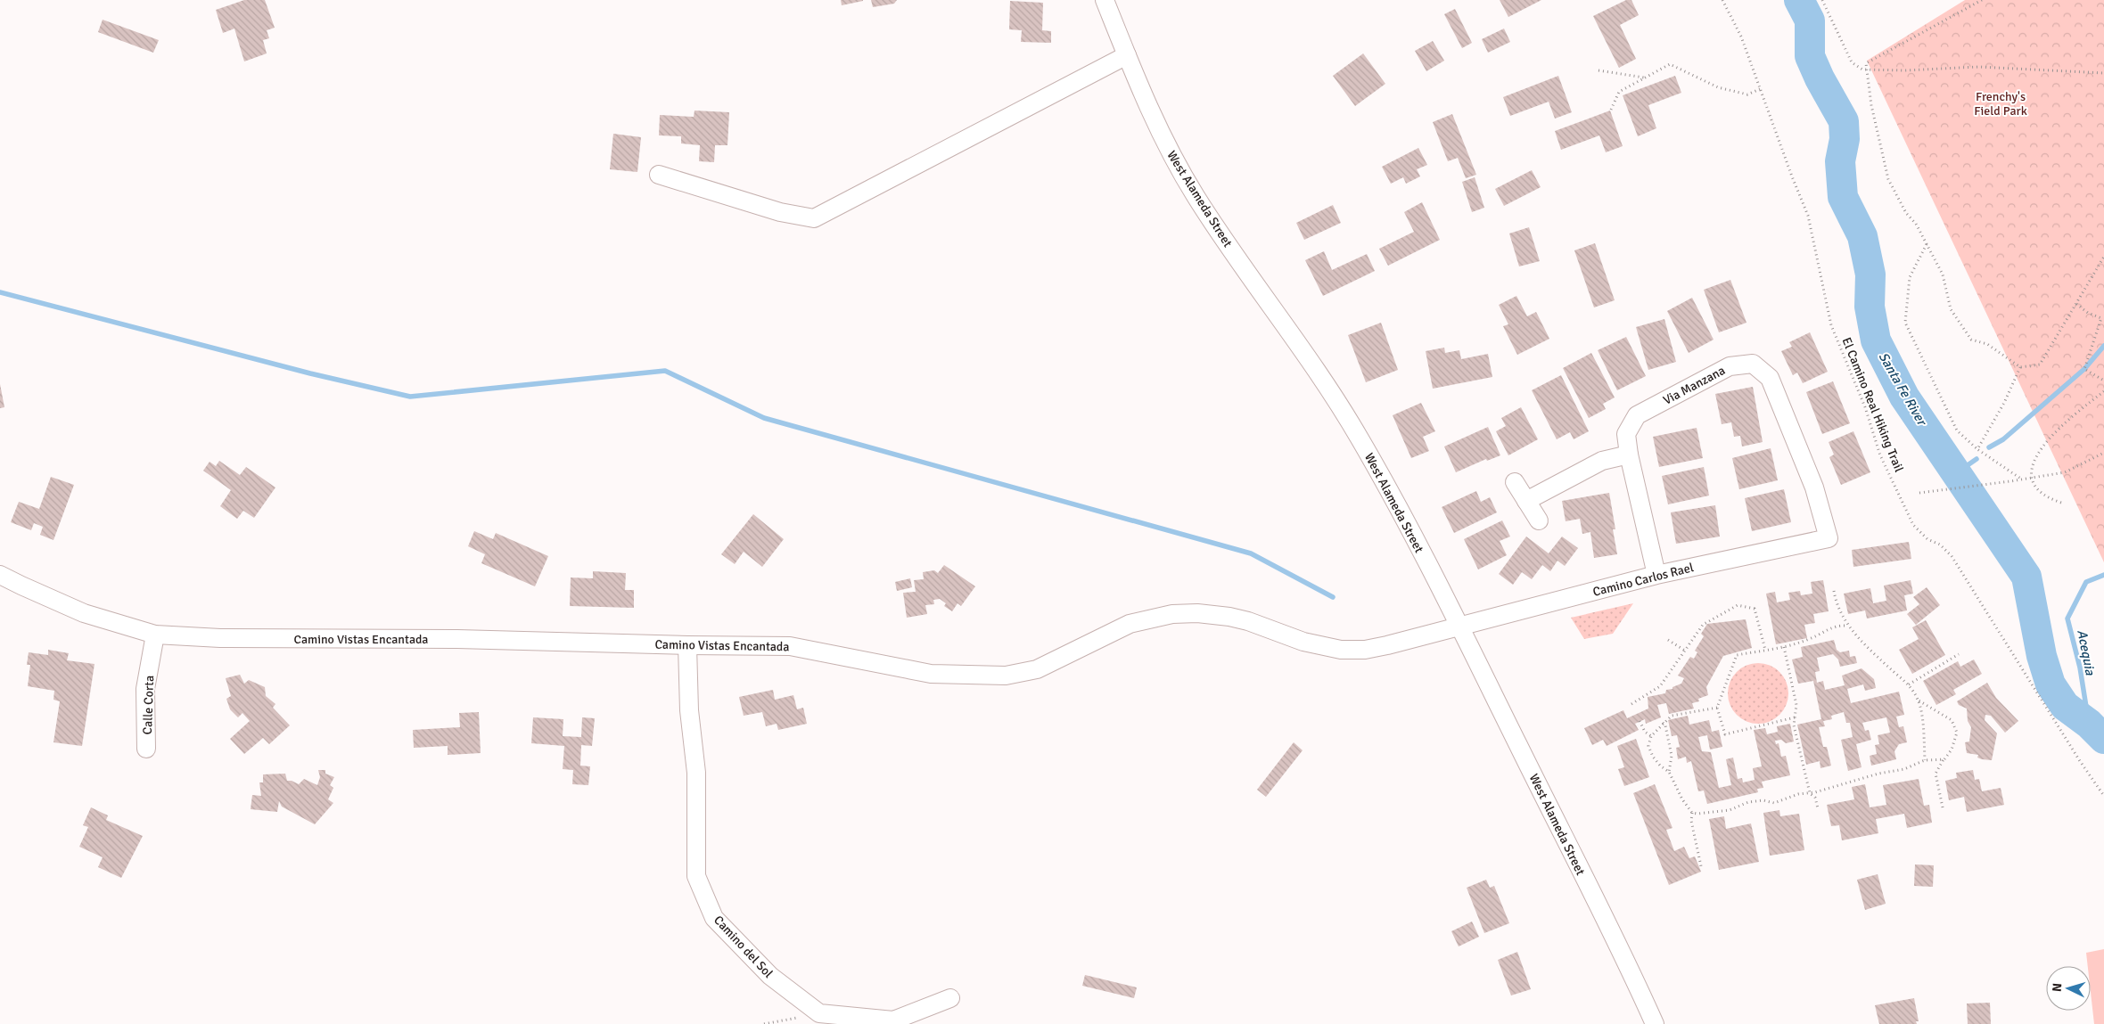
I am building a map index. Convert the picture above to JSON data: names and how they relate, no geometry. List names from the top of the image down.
{
  "streets": {
    "street": [
      "West Alameda Street",
      "Via Manzana",
      "Camino Carlos Rael",
      "Camino Vistas Encantada",
      "Calle Corta",
      "Camino del Sol"
    ],
    "path": ["El Camino Real Hiking Trail"]
  },
  "crossings": [
    ["West Alameda Street", "Camino Carlos Rael"],
    ["West Alameda Street", "Camino Vistas Encantada"],
    ["Via Manzana", "Camino Carlos Rael"],
    ["Camino Carlos Rael", "Camino Vistas Encantada"],
    ["Camino Vistas Encantada", "Calle Corta"],
    ["Camino Vistas Encantada", "Camino del Sol"]
  ],
  "water": ["Santa Fe River", "Acequia"],
  "parks": ["Frenchy's Field Park"],
  "north": "left"
}
